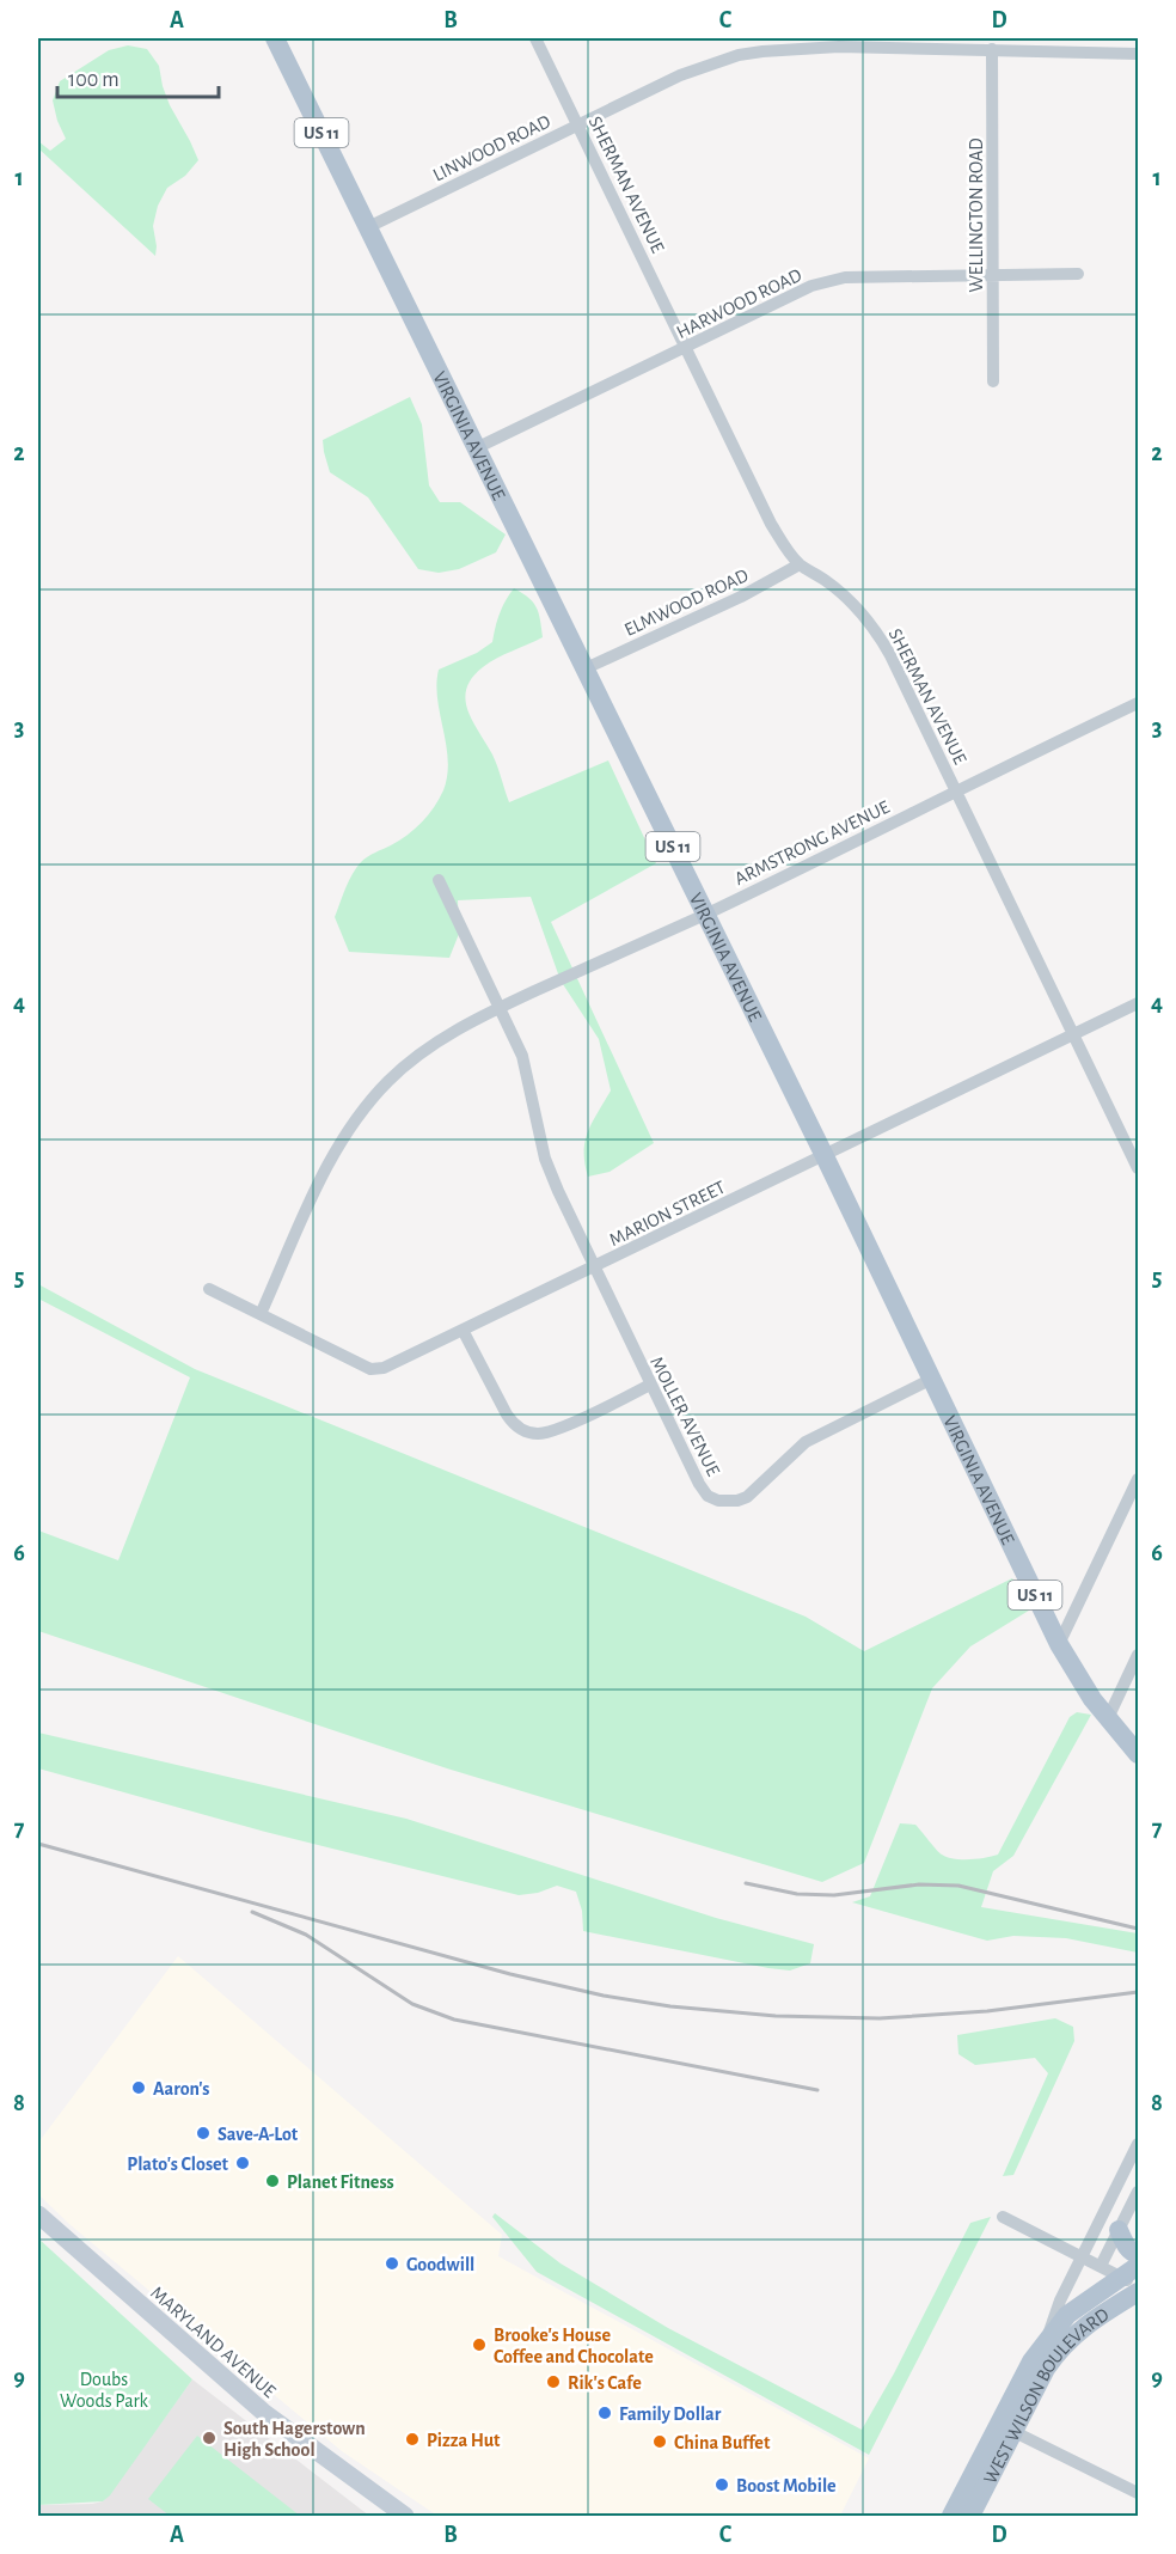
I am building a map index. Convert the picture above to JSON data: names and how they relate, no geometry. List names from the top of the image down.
{
  "streets": {
    "main road": [
      "US 11",
      "VIRGINIA AVENUE",
      "MARYLAND AVENUE",
      "WEST WILSON BOULEVARD"
    ],
    "street": [
      "LINWOOD ROAD",
      "SHERMAN AVENUE",
      "WELLINGTON ROAD",
      "HARWOOD ROAD",
      "ELMWOOD ROAD",
      "ARMSTRONG AVENUE",
      "MARION STREET",
      "MOLLER AVENUE"
    ]
  },
  "crossings": [
    ["LINWOOD ROAD", "SHERMAN AVENUE"],
    ["LINWOOD ROAD", "WELLINGTON ROAD"],
    ["LINWOOD ROAD", "VIRGINIA AVENUE"],
    ["SHERMAN AVENUE", "HARWOOD ROAD"],
    ["SHERMAN AVENUE", "ELMWOOD ROAD"],
    ["SHERMAN AVENUE", "ARMSTRONG AVENUE"],
    ["SHERMAN AVENUE", "MARION STREET"],
    ["WELLINGTON ROAD", "HARWOOD ROAD"],
    ["HARWOOD ROAD", "VIRGINIA AVENUE"],
    ["VIRGINIA AVENUE", "ELMWOOD ROAD"],
    ["VIRGINIA AVENUE", "ARMSTRONG AVENUE"],
    ["VIRGINIA AVENUE", "MARION STREET"],
    ["VIRGINIA AVENUE", "MOLLER AVENUE"],
    ["ARMSTRONG AVENUE", "MARION STREET"],
    ["ARMSTRONG AVENUE", "MOLLER AVENUE"],
    ["MARION STREET", "MOLLER AVENUE"]
  ],
  "parks": ["Doubs Woods Park"],
  "places": [
    "Aaron's",
    "Save-A-Lot",
    "Plato's Closet",
    "Planet Fitness",
    "Goodwill",
    "Brooke's House Coffee and Chocolate",
    "Rik's Cafe",
    "Family Dollar",
    "South Hagerstown High School",
    "Pizza Hut",
    "China Buffet",
    "Boost Mobile"
  ],
  "scale_bar": "100 m",
  "grid": {
    "columns": [
      "A",
      "B",
      "C",
      "D"
    ],
    "rows": [
      "1",
      "2",
      "3",
      "4",
      "5",
      "6",
      "7",
      "8",
      "9"
    ]
  }
}
